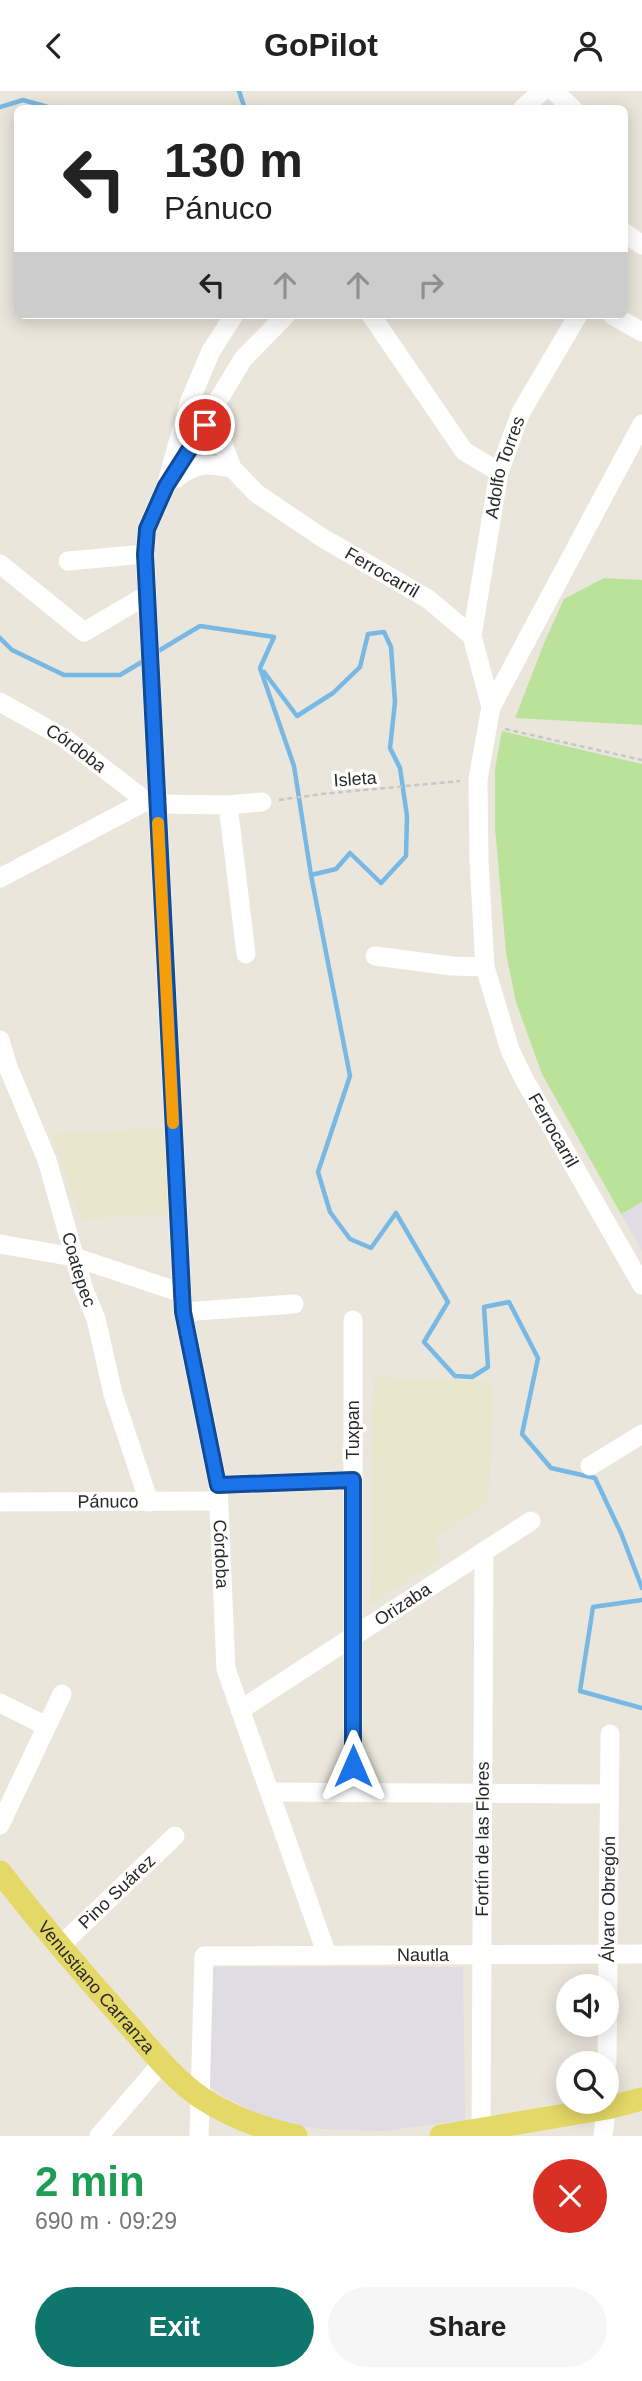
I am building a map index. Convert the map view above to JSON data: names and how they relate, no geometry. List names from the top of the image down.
{
  "streets": {
    "main road": ["Venustiano Carranza"],
    "street": [
      "Adolfo Torres",
      "Ferrocarril",
      "Córdoba",
      "Coatepec",
      "Tuxpan",
      "Pánuco",
      "Orizaba",
      "Fortín de las Flores",
      "Pino Suárez",
      "Álvaro Obregón",
      "Nautla"
    ],
    "path": ["Isleta"]
  },
  "crossings": [
    ["Adolfo Torres", "Ferrocarril"],
    ["Ferrocarril", "Isleta"],
    ["Córdoba", "Pánuco"],
    ["Córdoba", "Orizaba"],
    ["Córdoba", "Nautla"],
    ["Coatepec", "Pánuco"],
    ["Tuxpan", "Pánuco"],
    ["Tuxpan", "Orizaba"],
    ["Orizaba", "Fortín de las Flores"],
    ["Fortín de las Flores", "Nautla"],
    ["Pino Suárez", "Venustiano Carranza"],
    ["Álvaro Obregón", "Nautla"],
    ["Nautla", "Venustiano Carranza"]
  ],
  "page": {
    "header": "GoPilot",
    "turn": ["130 m", "Pánuco"],
    "heading": ["2 min", "690 m · 09:29"],
    "buttons": ["Exit", "Share"]
  }
}
